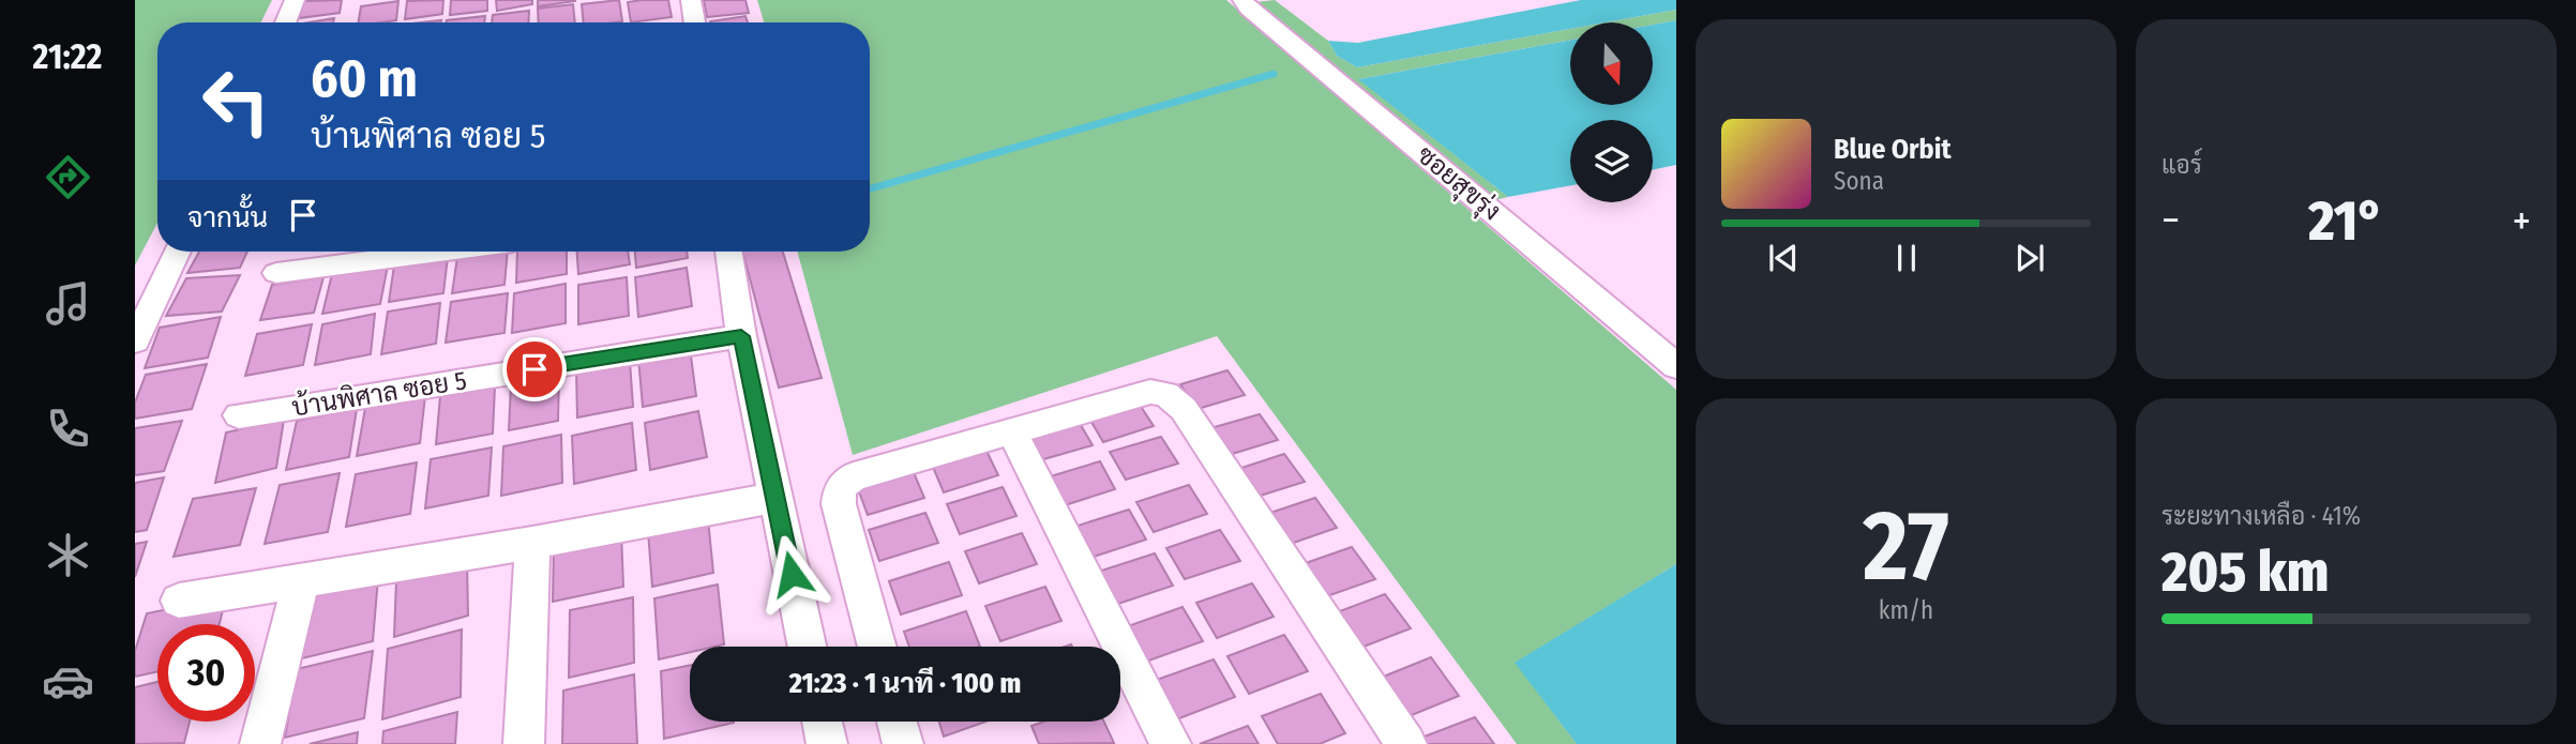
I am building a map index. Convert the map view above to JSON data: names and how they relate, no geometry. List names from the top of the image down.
{
  "streets": {
    "street": ["ซอยสุขรุ่ง", "บ้านพิศาล ซอย 5"]
  },
  "north": "bottom",
  "page": {
    "tabs": "21:22",
    "tile": [
      "แอร์",
      ["27", "km/h"],
      ["ระยะทางเหลือ · 41%", "205 km"]
    ],
    "turn": ["60 m", "บ้านพิศาล ซอย 5"],
    "song": ["Blue Orbit", "Sona"],
    "then": "จากนั้น",
    "heat": ["−", "21°", "+"],
    "limit": "30",
    "trip": "21:23 · 1 นาที · 100 m"
  }
}
